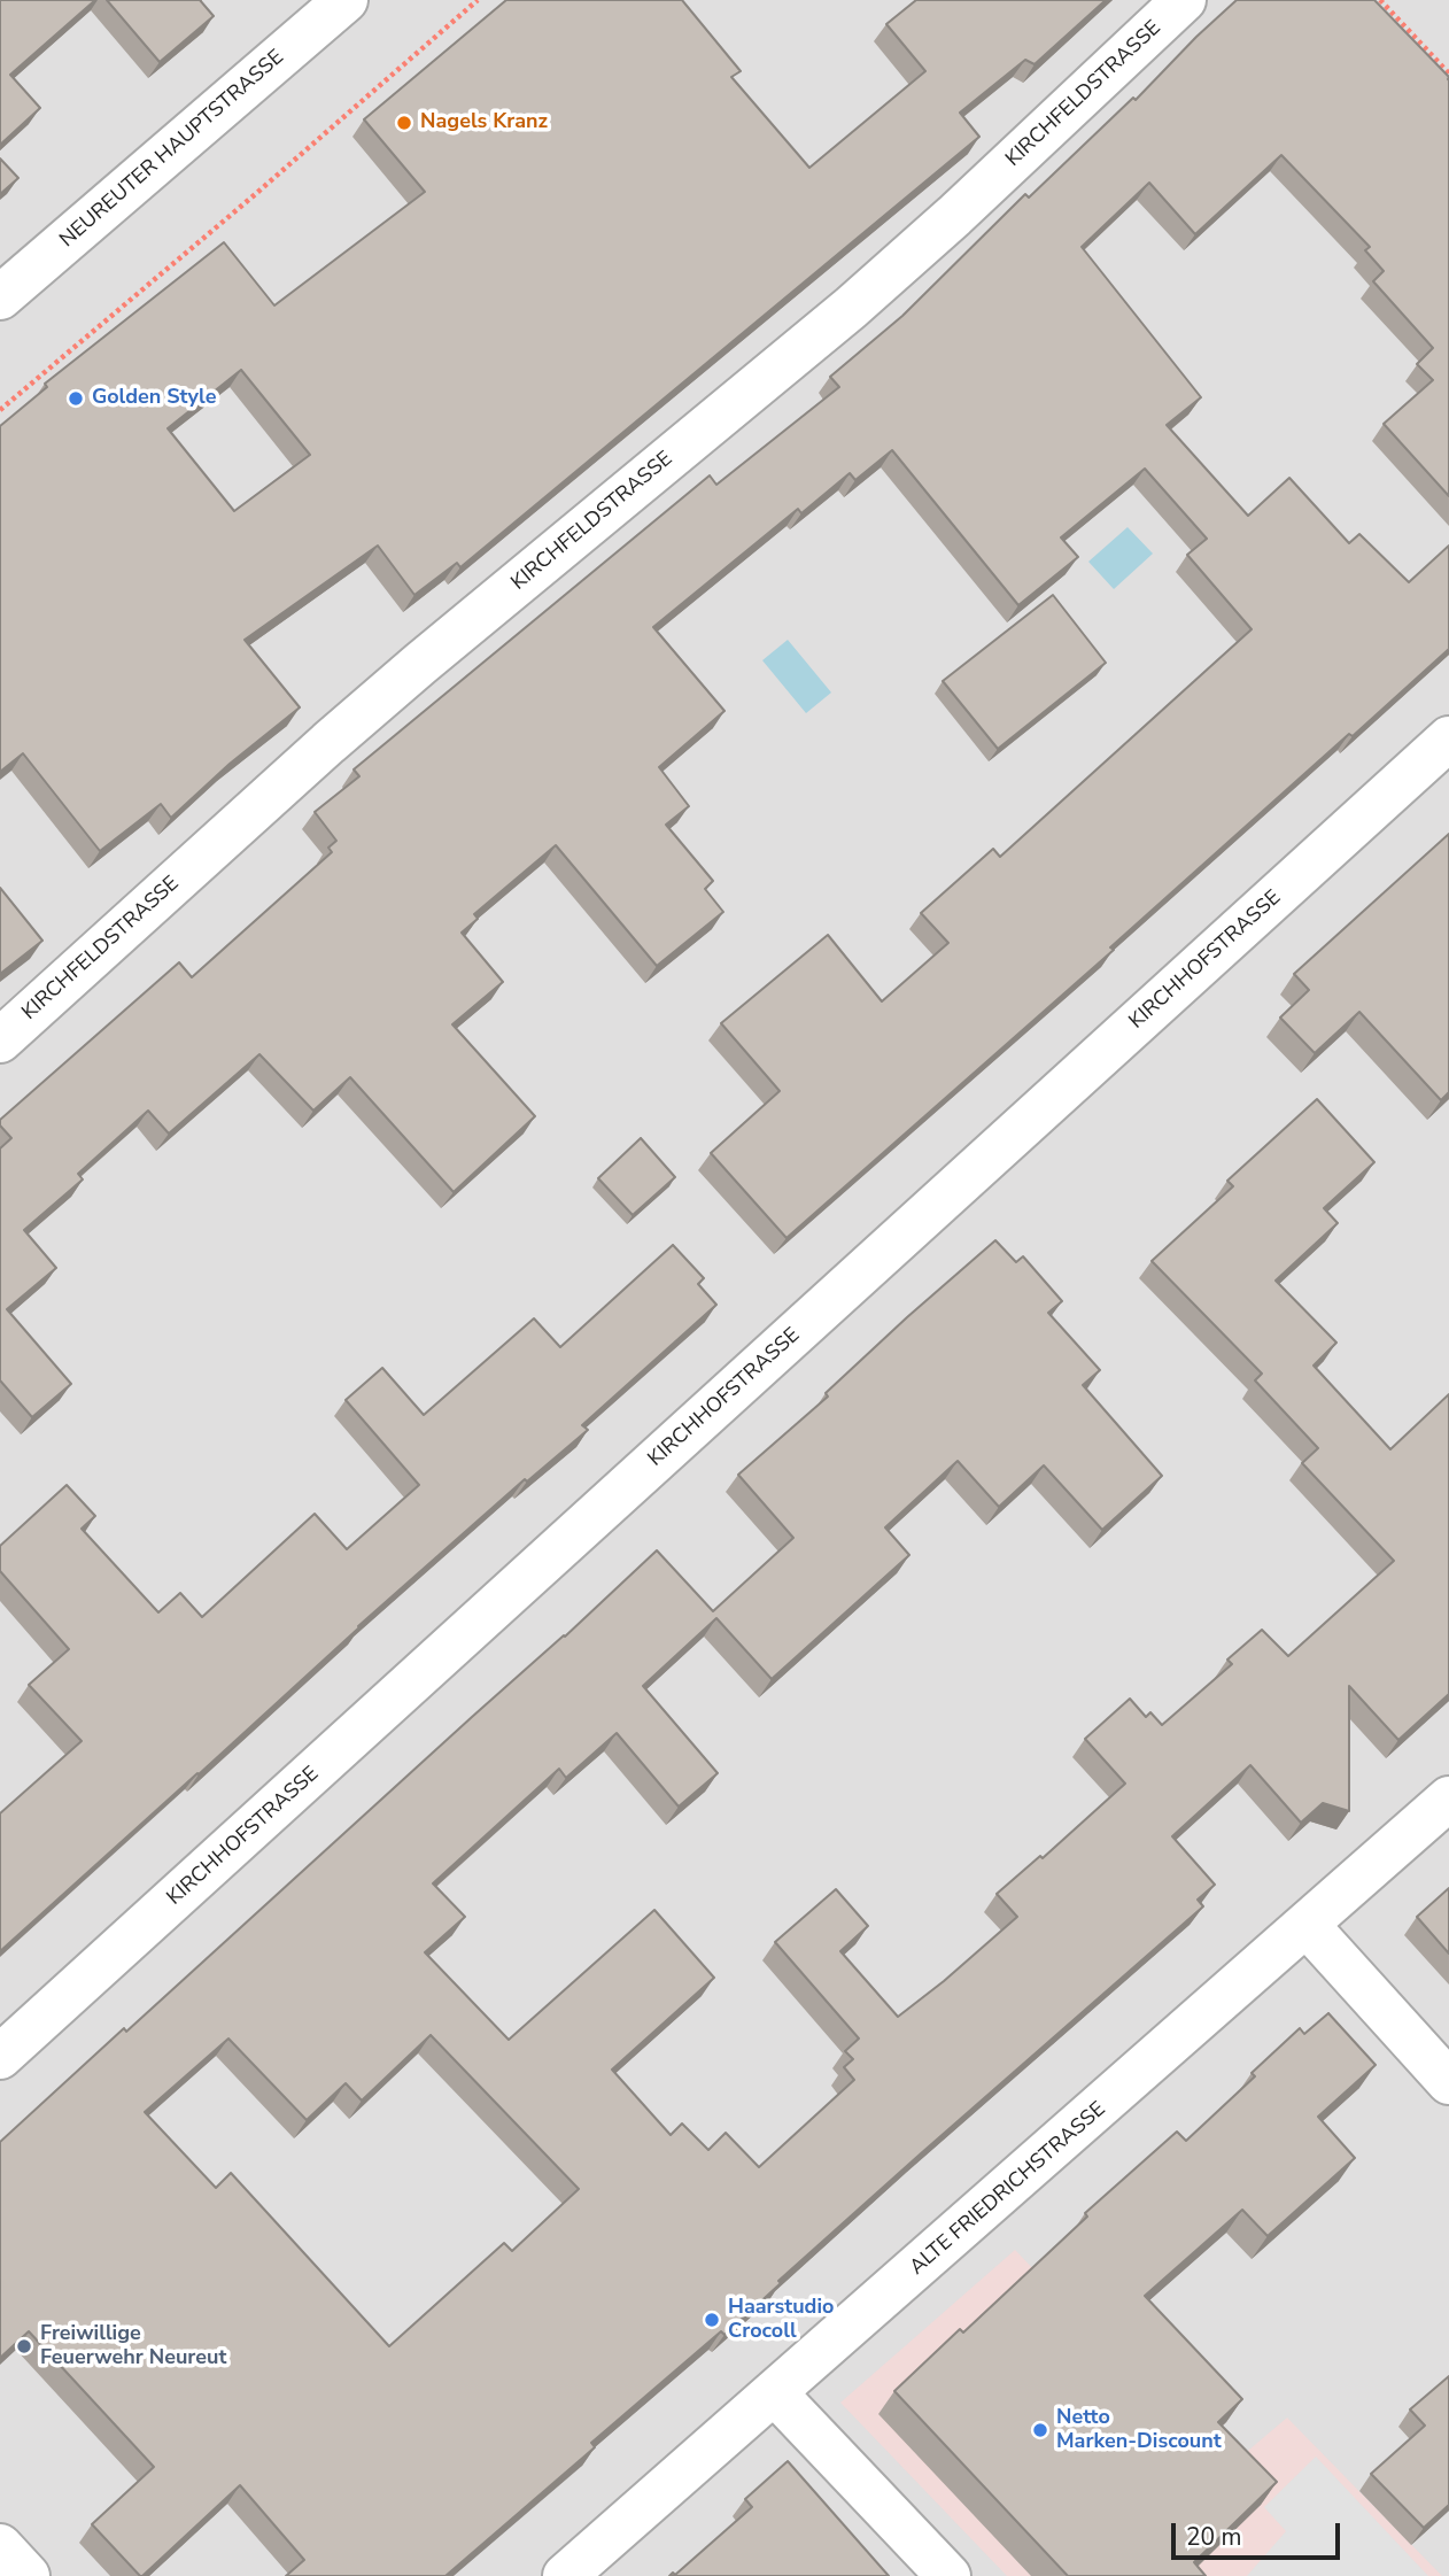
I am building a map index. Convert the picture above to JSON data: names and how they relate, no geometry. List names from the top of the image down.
{
  "streets": {
    "street": [
      "KIRCHFELDSTRASSE",
      "NEUREUTER HAUPTSTRASSE",
      "KIRCHHOFSTRASSE",
      "ALTE FRIEDRICHSTRASSE"
    ]
  },
  "places": [
    "Nagels Kranz",
    "Golden Style",
    "Haarstudio Crocoll",
    "Freiwillige Feuerwehr Neureut",
    "Netto Marken-Discount"
  ],
  "scale_bar": "20 m"
}
